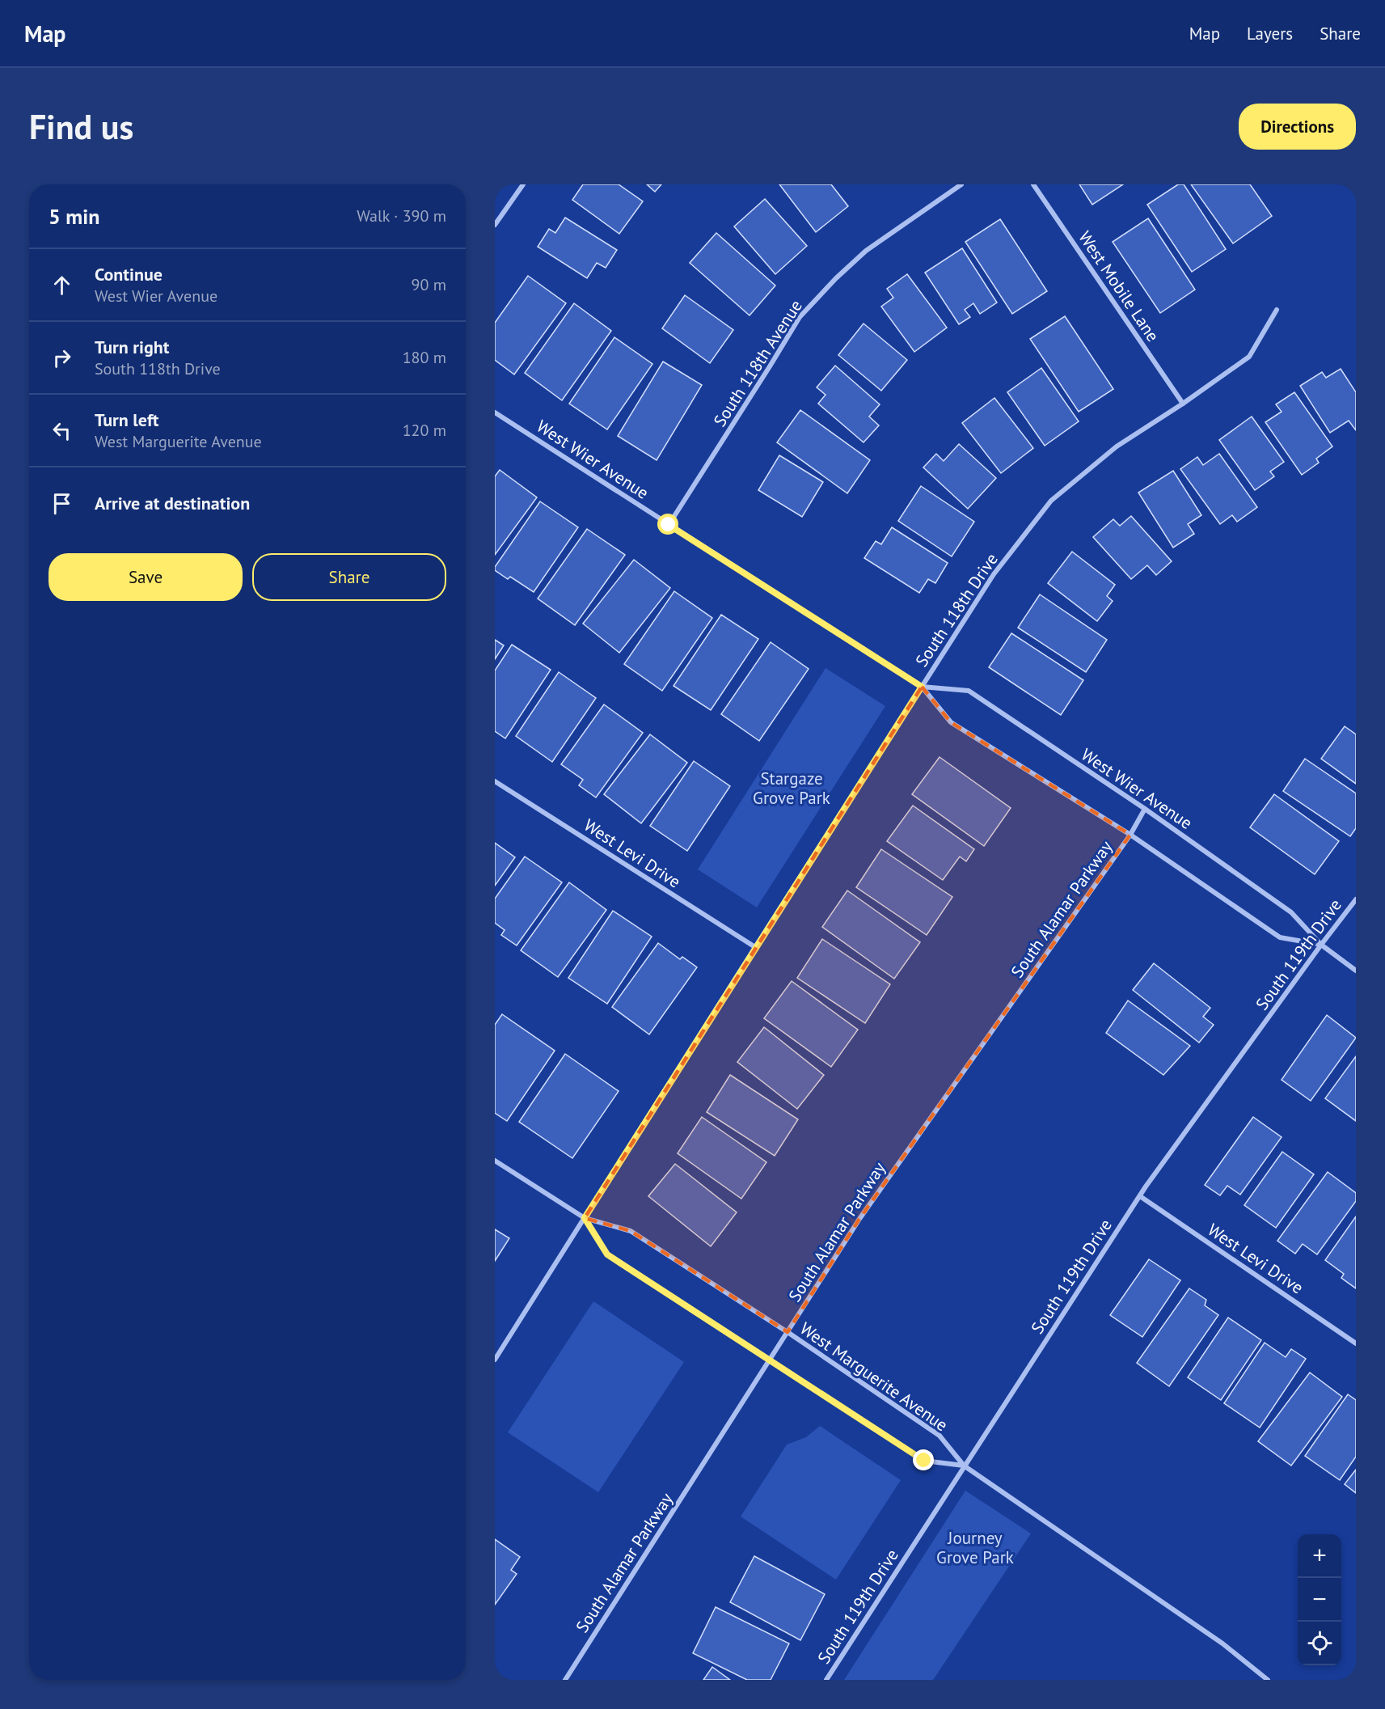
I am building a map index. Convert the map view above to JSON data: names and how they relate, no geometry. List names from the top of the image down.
{
  "streets": {
    "street": [
      "West Mobile Lane",
      "South 118th Avenue",
      "West Wier Avenue",
      "South 118th Drive",
      "West Levi Drive",
      "South Alamar Parkway",
      "South 119th Drive",
      "West Marguerite Avenue"
    ]
  },
  "crossings": [
    ["West Mobile Lane", "South 118th Drive"],
    ["South 118th Avenue", "West Wier Avenue"],
    ["West Wier Avenue", "South 118th Drive"],
    ["West Wier Avenue", "South Alamar Parkway"],
    ["West Wier Avenue", "South 119th Drive"],
    ["South 118th Drive", "West Levi Drive"],
    ["South 118th Drive", "West Marguerite Avenue"],
    ["West Levi Drive", "South 119th Drive"],
    ["South Alamar Parkway", "West Marguerite Avenue"],
    ["South 119th Drive", "West Marguerite Avenue"]
  ],
  "parks": ["Stargaze Grove Park", "Journey Grove Park"],
  "page": {
    "header": "Map",
    "nav": ["Map", "Layers", "Share"],
    "buttons": [
      "Directions",
      ["Save", "Share"]
    ],
    "title": "Find us",
    "heading": ["5 min", "Walk · 390 m"],
    "list": [
      ["Continue", "West Wier Avenue", "90 m"],
      ["Turn right", "South 118th Drive", "180 m"],
      ["Turn left", "West Marguerite Avenue", "120 m"],
      "Arrive at destination"
    ],
    "map_buttons": ["+", "−"]
  }
}
